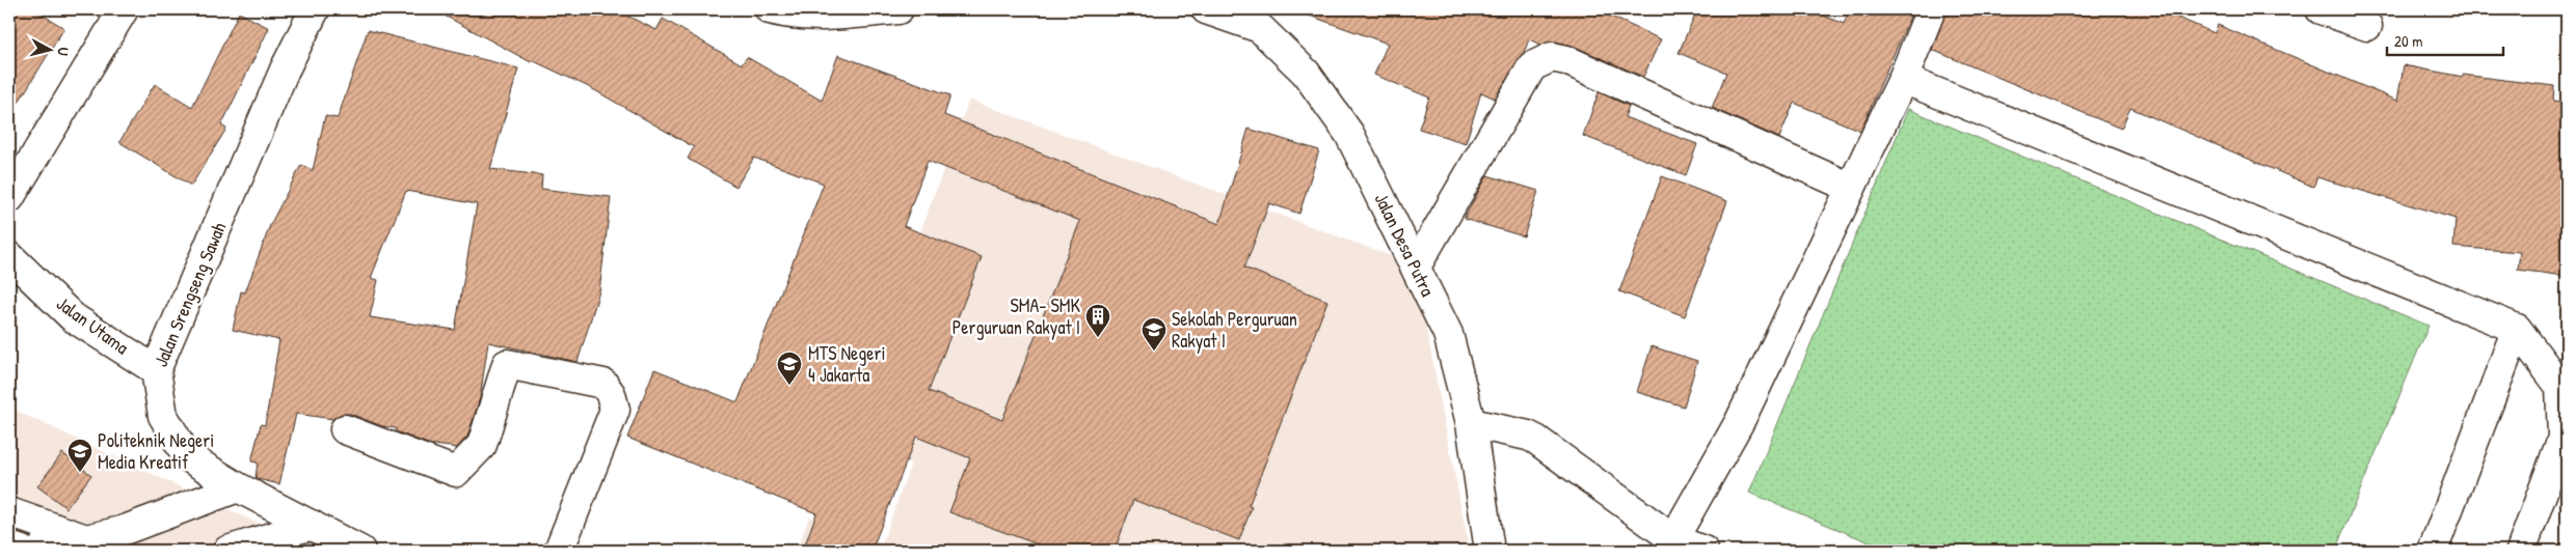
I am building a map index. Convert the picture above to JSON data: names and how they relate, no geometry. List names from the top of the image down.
{
  "streets": {
    "street": ["Jalan Desa Putra", "Jalan Srengseng Sawah", "Jalan Utama"]
  },
  "crossings": [
    ["Jalan Srengseng Sawah", "Jalan Utama"]
  ],
  "places": {
    "building": ["SMA- SMK Perguruan Rakyat I"],
    "school or university": ["Sekolah Perguruan Rakyat I", "MTS Negeri 4 Jakarta", "Politeknik Negeri Media Kreatif"]
  },
  "scale_bar": "20 m",
  "north": "right"
}
